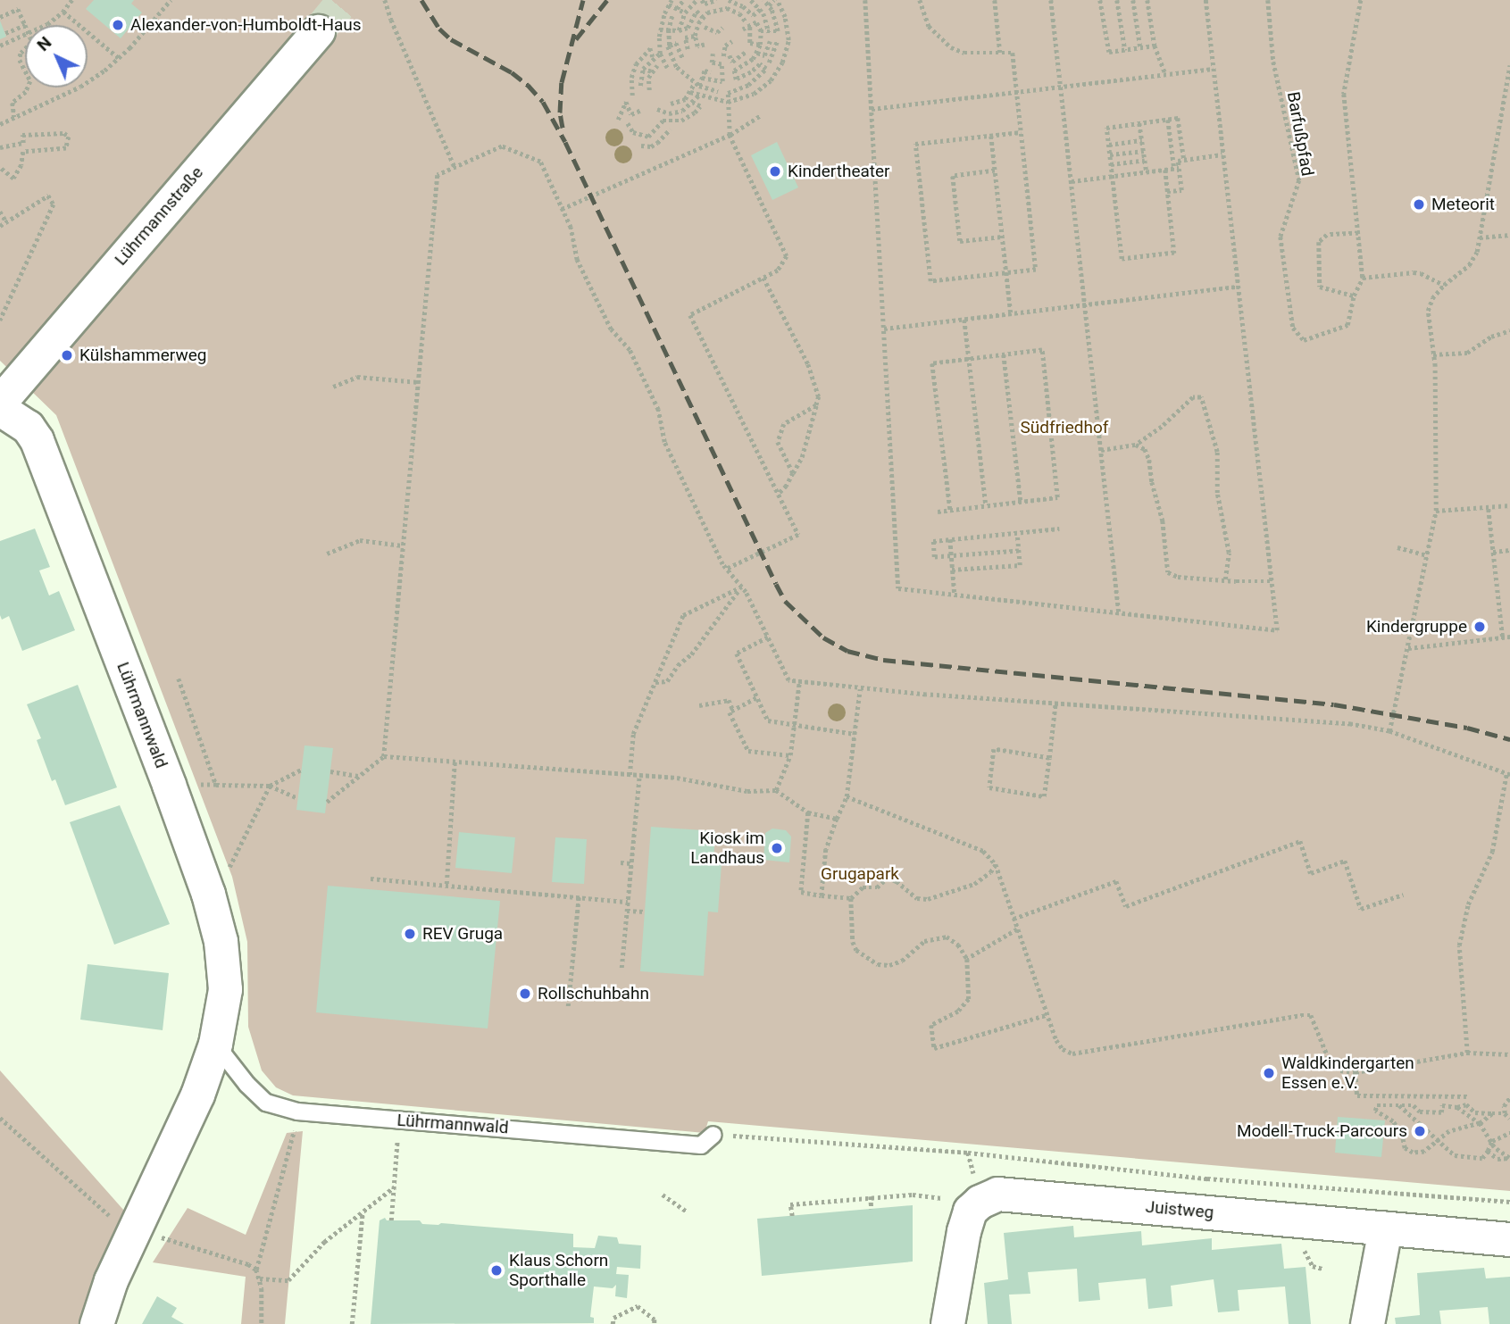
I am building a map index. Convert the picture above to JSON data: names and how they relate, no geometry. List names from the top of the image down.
{
  "streets": {
    "street": ["Lührmannstraße", "Lührmannwald", "Juistweg"],
    "path": ["Barfußpfad"]
  },
  "parks": ["Südfriedhof", "Grugapark"],
  "places": [
    "Alexander-von-Humboldt-Haus",
    "Kindertheater",
    "Meteorit",
    "Külshammerweg",
    "Kindergruppe",
    "Kiosk im Landhaus",
    "REV Gruga",
    "Rollschuhbahn",
    "Waldkindergarten Essen e.V.",
    "Modell-Truck-Parcours",
    "Klaus Schorn Sporthalle"
  ],
  "north": "top left"
}
